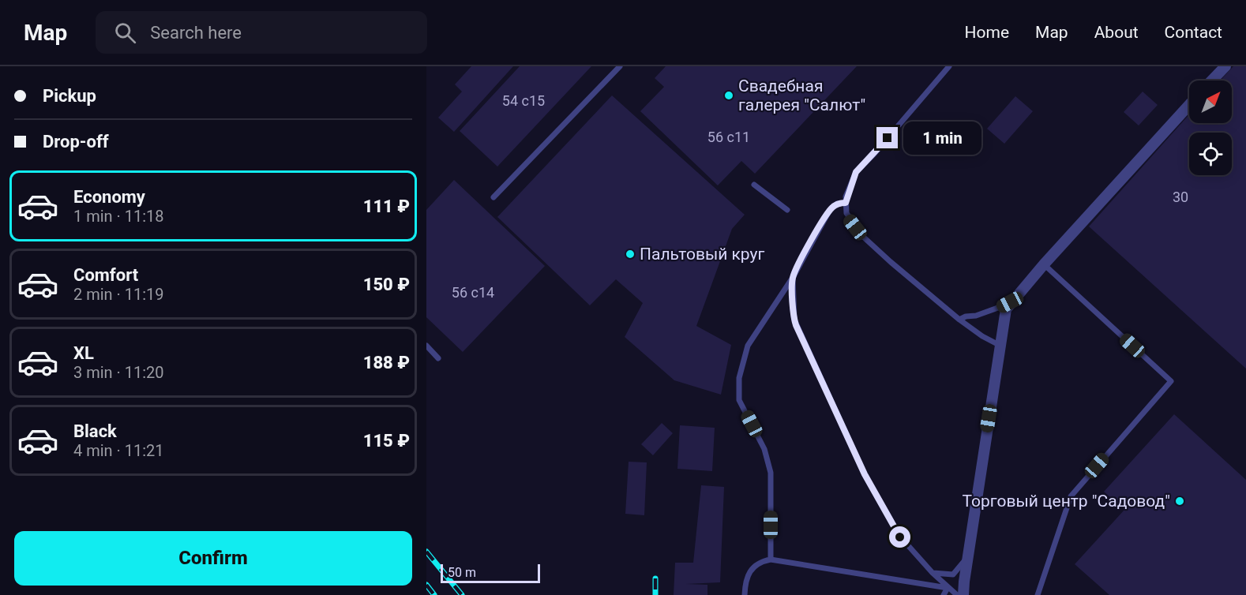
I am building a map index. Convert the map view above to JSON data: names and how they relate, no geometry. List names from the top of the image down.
{
  "places": ["Свадебная галерея \"Салют\"", "Пальтовый круг", "Торговый центр \"Садовод\""],
  "house_numbers": [
    "54 с15",
    "56 с11",
    "30",
    "56 с14"
  ],
  "scale_bar": "50 m",
  "north": "top right",
  "page": {
    "header": "Map",
    "search": "Search here",
    "nav": [
      "Home",
      "Map",
      "About",
      "Contact"
    ],
    "banner": ["Pickup", "Drop-off"],
    "bubble": "1 min",
    "list": [
      {
        "name": "Economy",
        "note": "1 min · 11:18",
        "value": "111 ₽"
      },
      {
        "name": "Comfort",
        "note": "2 min · 11:19",
        "value": "150 ₽"
      },
      {
        "name": "XL",
        "note": "3 min · 11:20",
        "value": "188 ₽"
      },
      {
        "name": "Black",
        "note": "4 min · 11:21",
        "value": "115 ₽"
      }
    ],
    "buttons": "Confirm",
    "scale": "50 m"
  }
}
